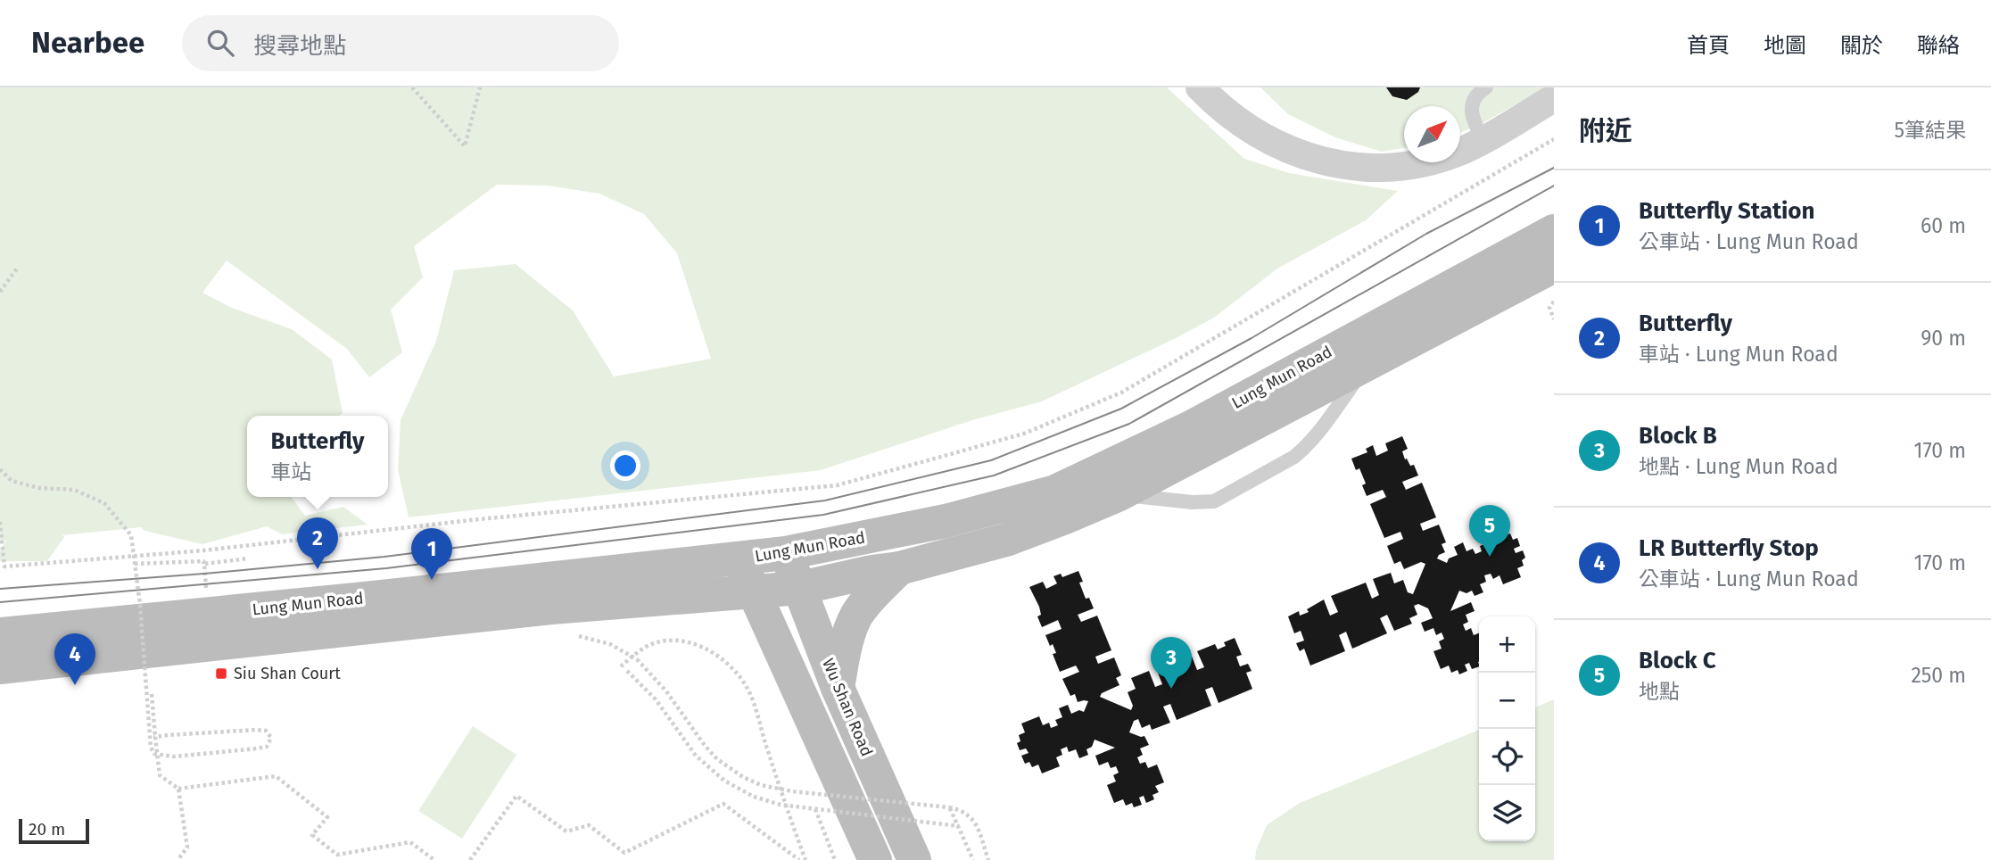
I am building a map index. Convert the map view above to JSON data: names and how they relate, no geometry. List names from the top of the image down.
{
  "streets": {
    "main road": ["Lung Mun Road", "Wu Shan Road"]
  },
  "crossings": [
    ["Lung Mun Road", "Wu Shan Road"]
  ],
  "places": {
    "transit": ["Siu Shan Court"]
  },
  "scale_bar": "20 m",
  "north": "top right",
  "page": {
    "header": "Nearbee",
    "search": "搜尋地點",
    "nav": [
      "首頁",
      "地圖",
      "關於",
      "聯絡"
    ],
    "heading": ["附近", "5筆結果"],
    "list": [
      {
        "mark": "1",
        "name": "Butterfly Station",
        "note": "公車站 · Lung Mun Road",
        "value": "60 m"
      },
      {
        "mark": "2",
        "name": "Butterfly",
        "note": "車站 · Lung Mun Road",
        "value": "90 m"
      },
      {
        "mark": "3",
        "name": "Block B",
        "note": "地點 · Lung Mun Road",
        "value": "170 m"
      },
      {
        "mark": "4",
        "name": "LR Butterfly Stop",
        "note": "公車站 · Lung Mun Road",
        "value": "170 m"
      },
      {
        "mark": "5",
        "name": "Block C",
        "note": "地點",
        "value": "250 m"
      }
    ],
    "popup": ["Butterfly", "車站"],
    "pins": [
      "5",
      "2",
      "1",
      "4",
      "3"
    ],
    "map_buttons": ["+", "−"],
    "scale": "20 m"
  }
}
